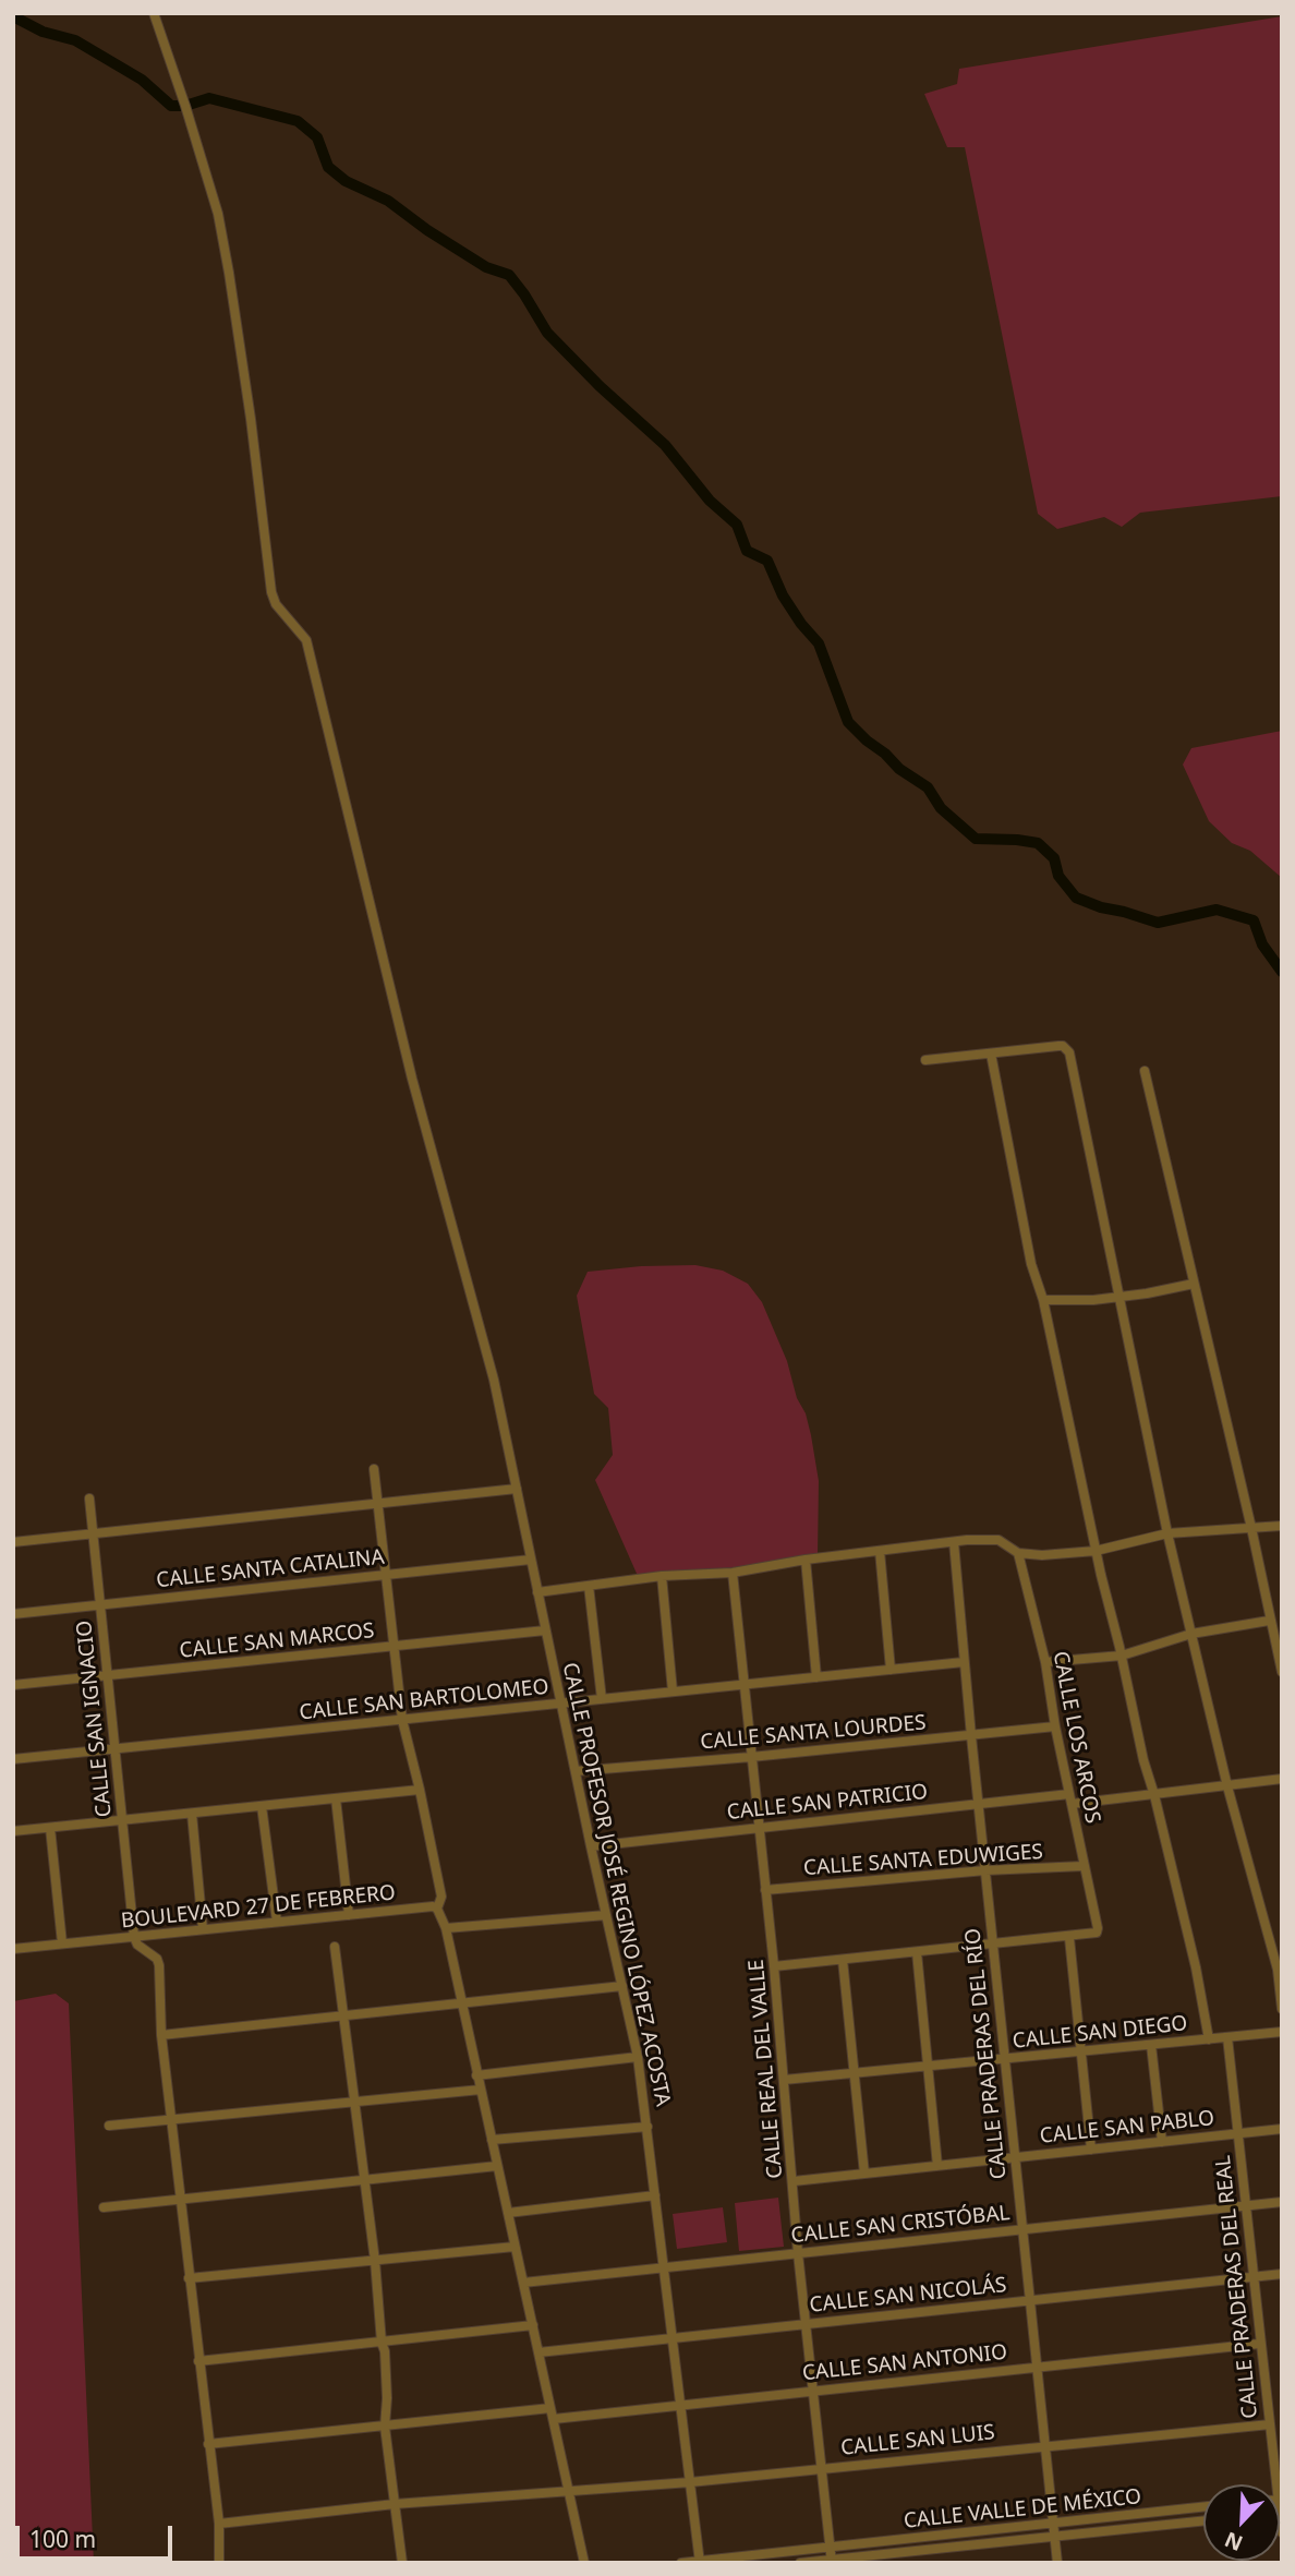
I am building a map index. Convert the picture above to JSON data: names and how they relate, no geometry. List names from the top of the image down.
{
  "streets": {
    "street": [
      "CALLE SANTA CATALINA",
      "CALLE SAN MARCOS",
      "CALLE SAN BARTOLOMEO",
      "CALLE SAN IGNACIO",
      "CALLE SANTA LOURDES",
      "CALLE LOS ARCOS",
      "CALLE SAN PATRICIO",
      "CALLE SANTA EDUWIGES",
      "CALLE PROFESOR JOSÉ REGINO LÓPEZ ACOSTA",
      "BOULEVARD 27 DE FEBRERO",
      "CALLE SAN DIEGO",
      "CALLE PRADERAS DEL RÍO",
      "CALLE REAL DEL VALLE",
      "CALLE SAN PABLO",
      "CALLE SAN CRISTÓBAL",
      "CALLE PRADERAS DEL REAL",
      "CALLE SAN NICOLÁS",
      "CALLE SAN ANTONIO",
      "CALLE SAN LUIS",
      "CALLE VALLE DE MÉXICO"
    ]
  },
  "crossings": [
    ["CALLE SANTA CATALINA", "CALLE SAN IGNACIO"],
    ["CALLE SANTA CATALINA", "CALLE PROFESOR JOSÉ REGINO LÓPEZ ACOSTA"],
    ["CALLE SAN MARCOS", "CALLE SAN IGNACIO"],
    ["CALLE SAN MARCOS", "CALLE PROFESOR JOSÉ REGINO LÓPEZ ACOSTA"],
    ["CALLE SAN BARTOLOMEO", "CALLE SAN IGNACIO"],
    ["CALLE SAN BARTOLOMEO", "CALLE PROFESOR JOSÉ REGINO LÓPEZ ACOSTA"],
    ["CALLE SAN BARTOLOMEO", "CALLE PRADERAS DEL RÍO"],
    ["CALLE SAN BARTOLOMEO", "CALLE REAL DEL VALLE"],
    ["CALLE SAN IGNACIO", "BOULEVARD 27 DE FEBRERO"],
    ["CALLE SANTA LOURDES", "CALLE LOS ARCOS"],
    ["CALLE SANTA LOURDES", "CALLE PROFESOR JOSÉ REGINO LÓPEZ ACOSTA"],
    ["CALLE SANTA LOURDES", "CALLE PRADERAS DEL RÍO"],
    ["CALLE SANTA LOURDES", "CALLE REAL DEL VALLE"],
    ["CALLE LOS ARCOS", "CALLE SAN PATRICIO"],
    ["CALLE LOS ARCOS", "CALLE SANTA EDUWIGES"],
    ["CALLE SAN PATRICIO", "CALLE PROFESOR JOSÉ REGINO LÓPEZ ACOSTA"],
    ["CALLE SAN PATRICIO", "CALLE PRADERAS DEL RÍO"],
    ["CALLE SAN PATRICIO", "CALLE REAL DEL VALLE"],
    ["CALLE SANTA EDUWIGES", "CALLE PRADERAS DEL RÍO"],
    ["CALLE SANTA EDUWIGES", "CALLE REAL DEL VALLE"],
    ["CALLE PROFESOR JOSÉ REGINO LÓPEZ ACOSTA", "CALLE SAN CRISTÓBAL"],
    ["CALLE PROFESOR JOSÉ REGINO LÓPEZ ACOSTA", "CALLE SAN NICOLÁS"],
    ["CALLE PROFESOR JOSÉ REGINO LÓPEZ ACOSTA", "CALLE SAN ANTONIO"],
    ["CALLE PROFESOR JOSÉ REGINO LÓPEZ ACOSTA", "CALLE SAN LUIS"],
    ["CALLE PROFESOR JOSÉ REGINO LÓPEZ ACOSTA", "CALLE VALLE DE MÉXICO"],
    ["CALLE SAN DIEGO", "CALLE PRADERAS DEL RÍO"],
    ["CALLE SAN DIEGO", "CALLE REAL DEL VALLE"],
    ["CALLE SAN DIEGO", "CALLE PRADERAS DEL REAL"],
    ["CALLE PRADERAS DEL RÍO", "CALLE SAN PABLO"],
    ["CALLE PRADERAS DEL RÍO", "CALLE SAN CRISTÓBAL"],
    ["CALLE PRADERAS DEL RÍO", "CALLE SAN NICOLÁS"],
    ["CALLE PRADERAS DEL RÍO", "CALLE SAN ANTONIO"],
    ["CALLE PRADERAS DEL RÍO", "CALLE SAN LUIS"],
    ["CALLE PRADERAS DEL RÍO", "CALLE VALLE DE MÉXICO"],
    ["CALLE REAL DEL VALLE", "CALLE SAN PABLO"],
    ["CALLE REAL DEL VALLE", "CALLE SAN CRISTÓBAL"],
    ["CALLE REAL DEL VALLE", "CALLE SAN NICOLÁS"],
    ["CALLE REAL DEL VALLE", "CALLE SAN ANTONIO"],
    ["CALLE REAL DEL VALLE", "CALLE SAN LUIS"],
    ["CALLE REAL DEL VALLE", "CALLE VALLE DE MÉXICO"],
    ["CALLE SAN PABLO", "CALLE PRADERAS DEL REAL"],
    ["CALLE SAN CRISTÓBAL", "CALLE PRADERAS DEL REAL"],
    ["CALLE PRADERAS DEL REAL", "CALLE SAN NICOLÁS"],
    ["CALLE PRADERAS DEL REAL", "CALLE SAN ANTONIO"],
    ["CALLE PRADERAS DEL REAL", "CALLE SAN LUIS"]
  ],
  "scale_bar": "100 m",
  "north": "bottom left"
}
